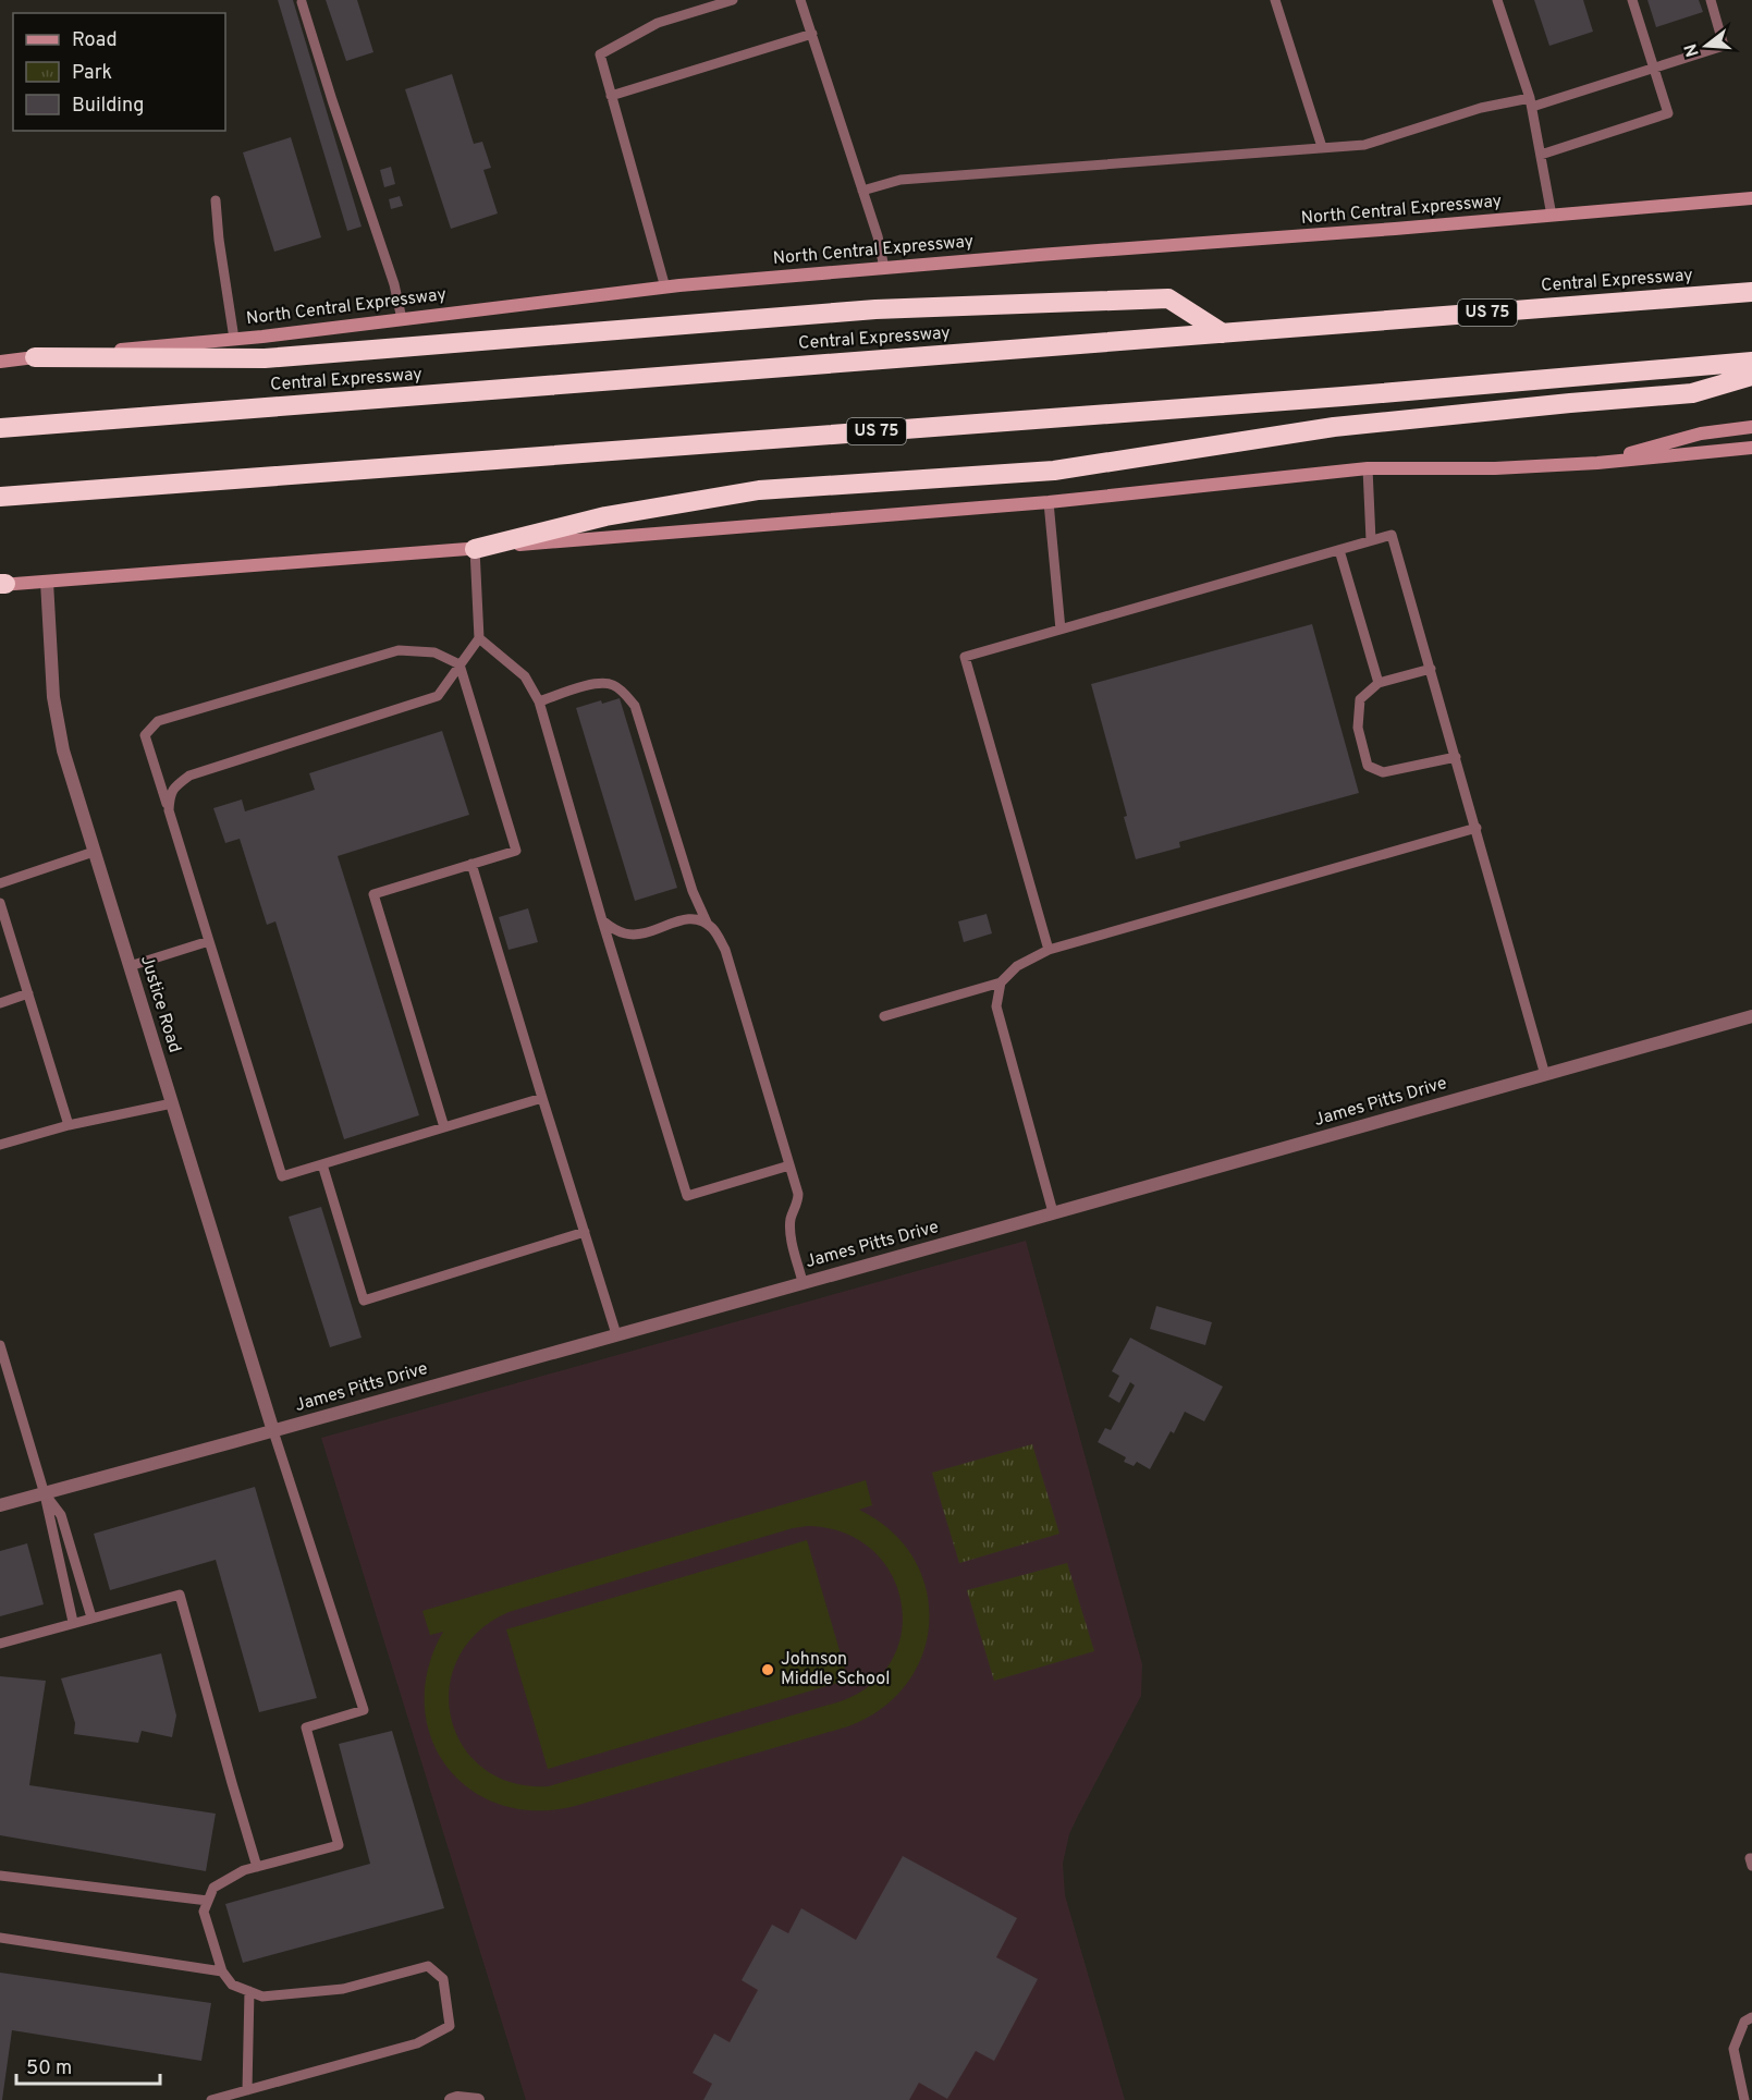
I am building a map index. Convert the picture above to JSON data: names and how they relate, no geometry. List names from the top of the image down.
{
  "streets": {
    "highway": ["Central Expressway", "US 75"],
    "main road": ["North Central Expressway"],
    "street": ["Justice Road", "James Pitts Drive"]
  },
  "crossings": [
    ["Justice Road", "James Pitts Drive"]
  ],
  "places": ["Johnson Middle School"],
  "legend": ["Road", "Park", "Building"],
  "scale_bar": "50 m",
  "north": "left"
}
